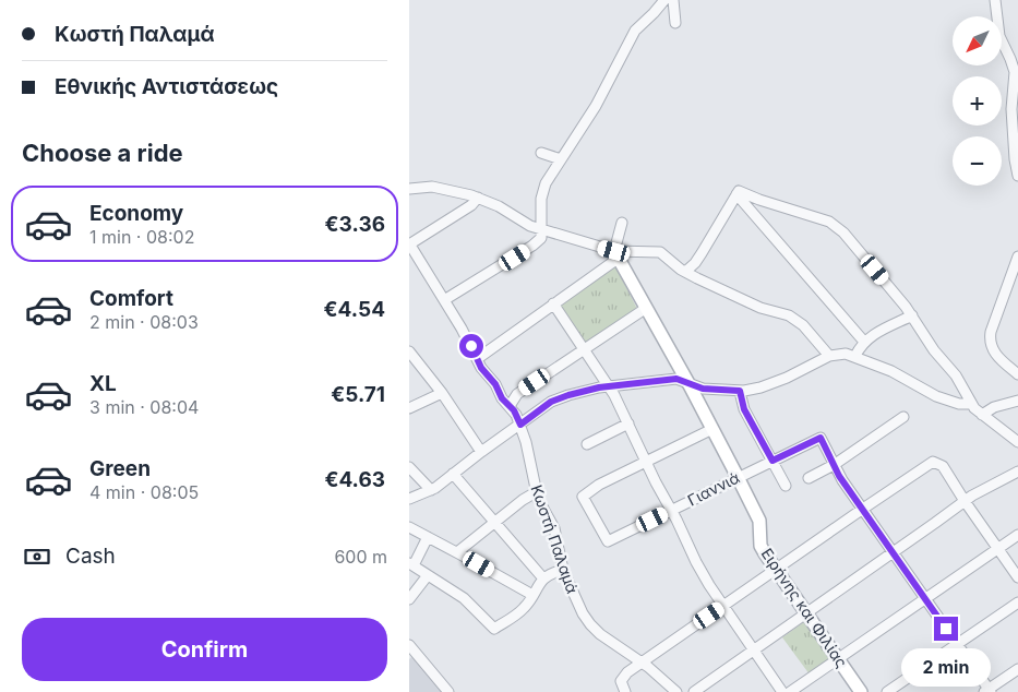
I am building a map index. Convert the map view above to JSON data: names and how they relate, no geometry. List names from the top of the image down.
{
  "streets": {
    "street": ["Γιαννιά", "Κωστή Παλαμά", "Ειρήνης και Φιλίας"]
  },
  "crossings": [
    ["Γιαννιά", "Ειρήνης και Φιλίας"]
  ],
  "north": "bottom left",
  "page": {
    "banner": ["Κωστή Παλαμά", "Εθνικής Αντιστάσεως"],
    "map_buttons": ["+", "−"],
    "heading": "Choose a ride",
    "list": [
      {
        "name": "Economy",
        "note": "1 min · 08:02",
        "value": "€3.36"
      },
      {
        "name": "Comfort",
        "note": "2 min · 08:03",
        "value": "€4.54"
      },
      {
        "name": "XL",
        "note": "3 min · 08:04",
        "value": "€5.71"
      },
      {
        "name": "Green",
        "note": "4 min · 08:05",
        "value": "€4.63"
      }
    ],
    "pay": ["Cash", "600 m"],
    "buttons": "Confirm",
    "bubble": "2 min"
  }
}
